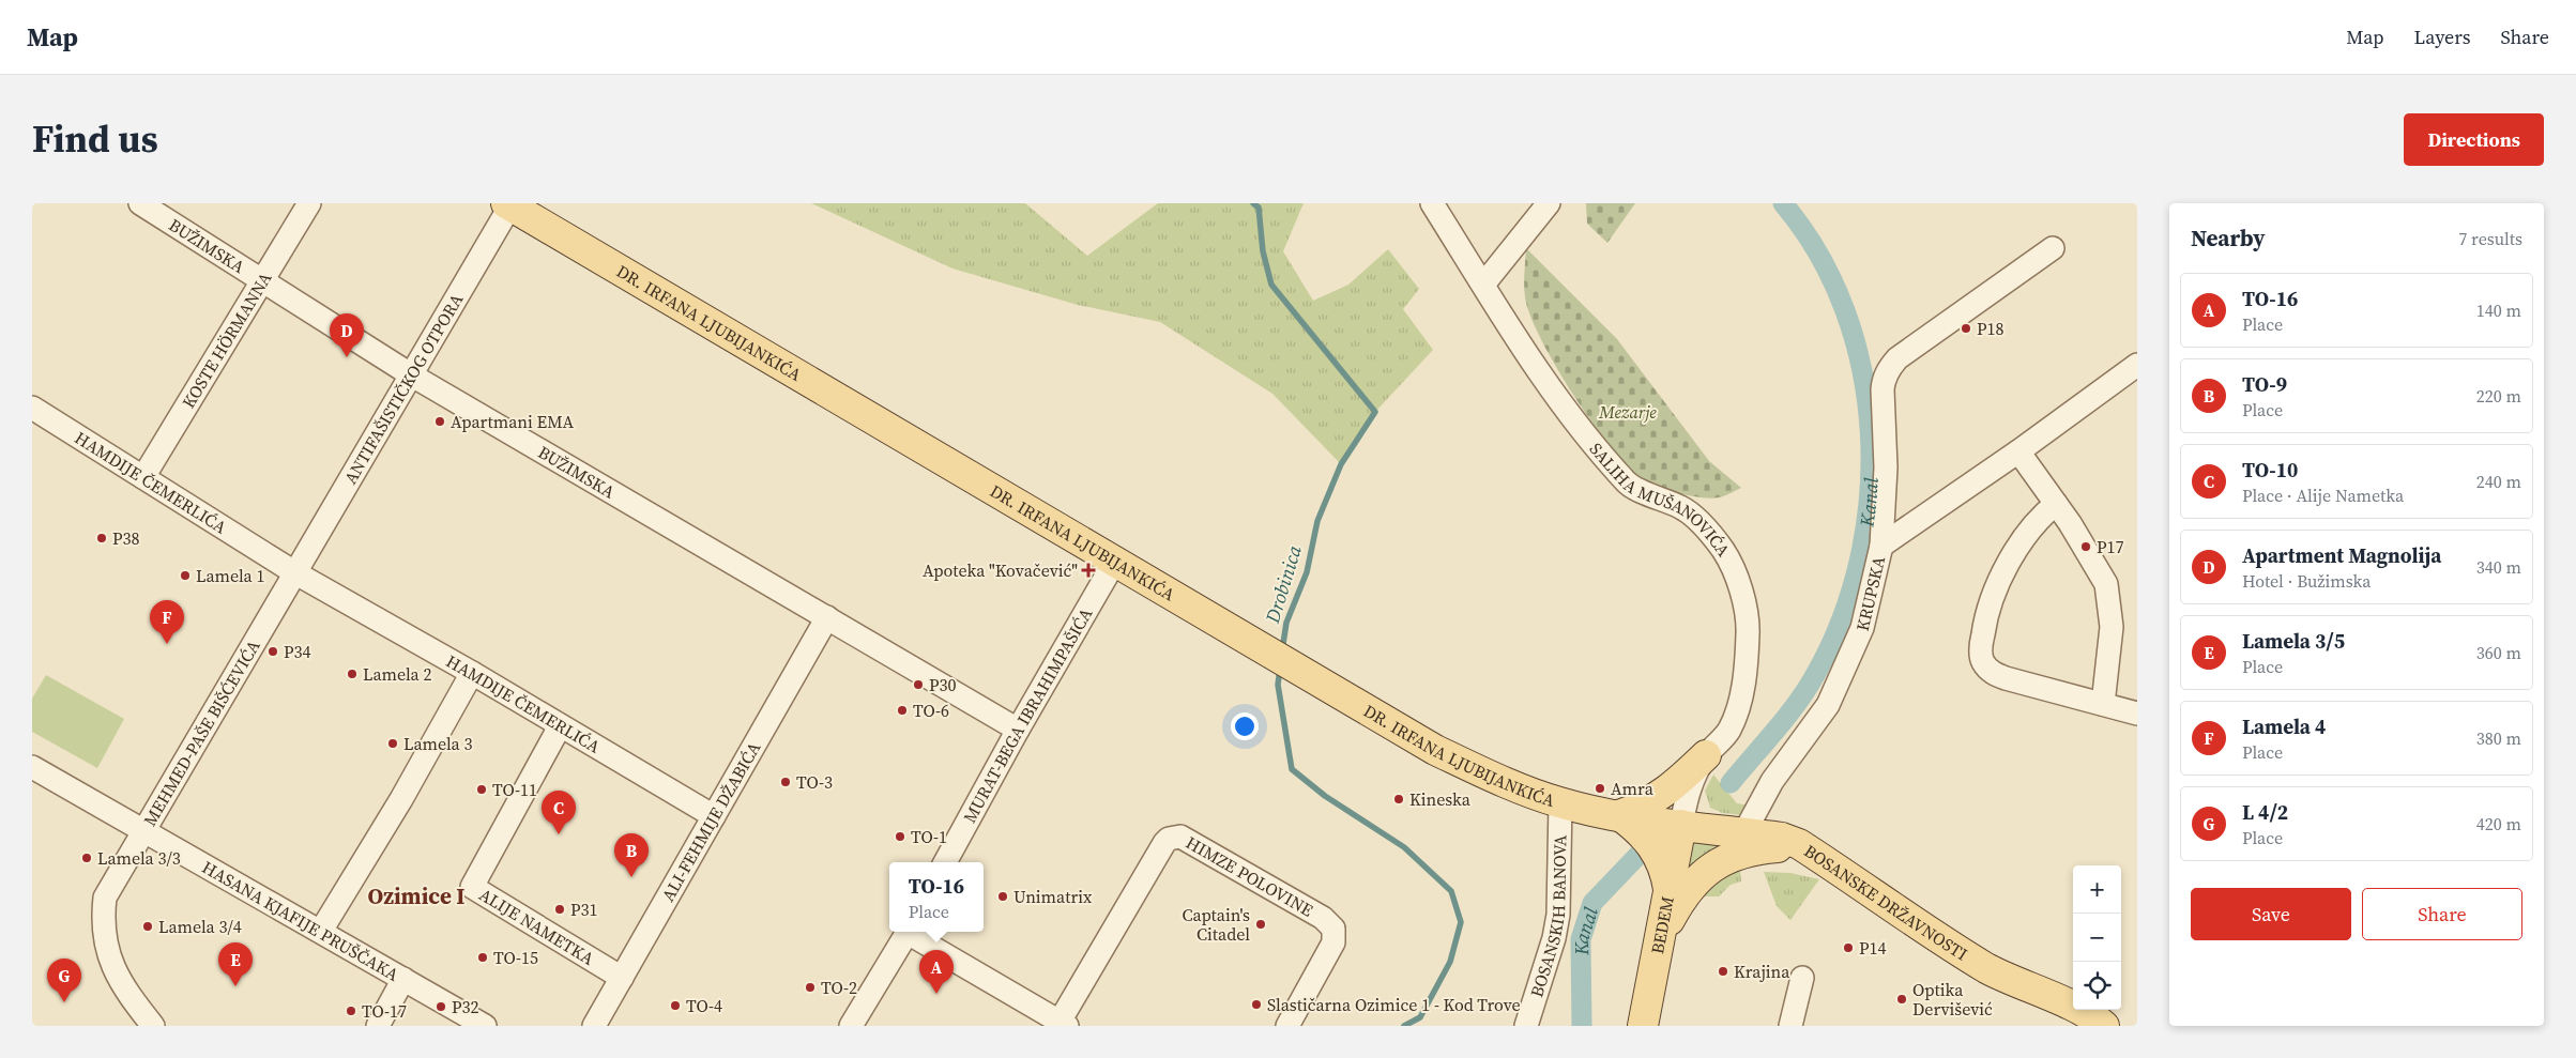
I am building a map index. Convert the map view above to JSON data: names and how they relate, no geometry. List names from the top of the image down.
{
  "streets": {
    "main road": ["DR. IRFANA LJUBIJANKIĆA", "BOSANSKE DRŽAVNOSTI", "BEDEM"],
    "street": [
      "BUŽIMSKA",
      "KOSTE HÖRMANNA",
      "ANTIFAŠISTIČKOG OTPORA",
      "HAMDIJE ČEMERLIĆA",
      "SALIHA MUŠANOVIĆA",
      "KRUPSKA",
      "MURAT-BEGA IBRAHIMPAŠIĆA",
      "MEHMED-PAŠE BIŠĆEVIĆA",
      "ALI-FEHMIJE DŽABIĆA",
      "HIMZE POLOVINE",
      "BOSANSKIH BANOVA",
      "HASANA KJAFIJE PRUŠČAKA",
      "ALIJE NAMETKA"
    ]
  },
  "crossings": [
    ["BUŽIMSKA", "KOSTE HÖRMANNA"],
    ["BUŽIMSKA", "ANTIFAŠISTIČKOG OTPORA"],
    ["BUŽIMSKA", "MURAT-BEGA IBRAHIMPAŠIĆA"],
    ["BUŽIMSKA", "ALI-FEHMIJE DŽABIĆA"],
    ["DR. IRFANA LJUBIJANKIĆA", "ANTIFAŠISTIČKOG OTPORA"],
    ["DR. IRFANA LJUBIJANKIĆA", "SALIHA MUŠANOVIĆA"],
    ["DR. IRFANA LJUBIJANKIĆA", "MURAT-BEGA IBRAHIMPAŠIĆA"],
    ["DR. IRFANA LJUBIJANKIĆA", "BOSANSKE DRŽAVNOSTI"],
    ["DR. IRFANA LJUBIJANKIĆA", "BOSANSKIH BANOVA"],
    ["DR. IRFANA LJUBIJANKIĆA", "BEDEM"],
    ["KOSTE HÖRMANNA", "HAMDIJE ČEMERLIĆA"],
    ["ANTIFAŠISTIČKOG OTPORA", "HAMDIJE ČEMERLIĆA"],
    ["ANTIFAŠISTIČKOG OTPORA", "MEHMED-PAŠE BIŠĆEVIĆA"],
    ["HAMDIJE ČEMERLIĆA", "MEHMED-PAŠE BIŠĆEVIĆA"],
    ["HAMDIJE ČEMERLIĆA", "ALI-FEHMIJE DŽABIĆA"],
    ["HAMDIJE ČEMERLIĆA", "ALIJE NAMETKA"],
    ["SALIHA MUŠANOVIĆA", "BOSANSKE DRŽAVNOSTI"],
    ["SALIHA MUŠANOVIĆA", "BEDEM"],
    ["KRUPSKA", "BOSANSKE DRŽAVNOSTI"],
    ["MEHMED-PAŠE BIŠĆEVIĆA", "HASANA KJAFIJE PRUŠČAKA"],
    ["ALI-FEHMIJE DŽABIĆA", "ALIJE NAMETKA"],
    ["BOSANSKE DRŽAVNOSTI", "BEDEM"]
  ],
  "districts": ["Ozimice I"],
  "water": ["Kanal", "Drobinica"],
  "parks": ["Mezarje"],
  "places": {
    "other": [
      "P18",
      "Apartmani EMA",
      "P38",
      "P17",
      "Lamela 1",
      "P34",
      "Lamela 2",
      "P30",
      "TO-6",
      "Lamela 3",
      "TO-3",
      "Amra",
      "TO-11",
      "Kineska",
      "TO-1",
      "Lamela 3/3",
      "Unimatrix",
      "P31",
      "Captain's Citadel",
      "Lamela 3/4",
      "P14",
      "TO-15",
      "Krajina",
      "TO-2",
      "Optika Dervišević",
      "Slastičarna Ozimice 1 - Kod Trove",
      "TO-4",
      "P32",
      "TO-17"
    ],
    "health": ["Apoteka \"Kovačević\""]
  },
  "page": {
    "header": "Map",
    "nav": ["Map", "Layers", "Share"],
    "title": "Find us",
    "buttons": [
      "Directions",
      ["Save", "Share"]
    ],
    "heading": ["Nearby", "7 results"],
    "list": [
      {
        "mark": "A",
        "name": "TO-16",
        "note": "Place",
        "value": "140 m"
      },
      {
        "mark": "B",
        "name": "TO-9",
        "note": "Place",
        "value": "220 m"
      },
      {
        "mark": "C",
        "name": "TO-10",
        "note": "Place · Alije Nametka",
        "value": "240 m"
      },
      {
        "mark": "D",
        "name": "Apartment Magnolija",
        "note": "Hotel · Bužimska",
        "value": "340 m"
      },
      {
        "mark": "E",
        "name": "Lamela 3/5",
        "note": "Place",
        "value": "360 m"
      },
      {
        "mark": "F",
        "name": "Lamela 4",
        "note": "Place",
        "value": "380 m"
      },
      {
        "mark": "G",
        "name": "L 4/2",
        "note": "Place",
        "value": "420 m"
      }
    ],
    "pins": [
      "D",
      "F",
      "C",
      "B",
      "E",
      "A",
      "G"
    ],
    "popup": ["TO-16", "Place"],
    "map_buttons": ["+", "−"]
  }
}
